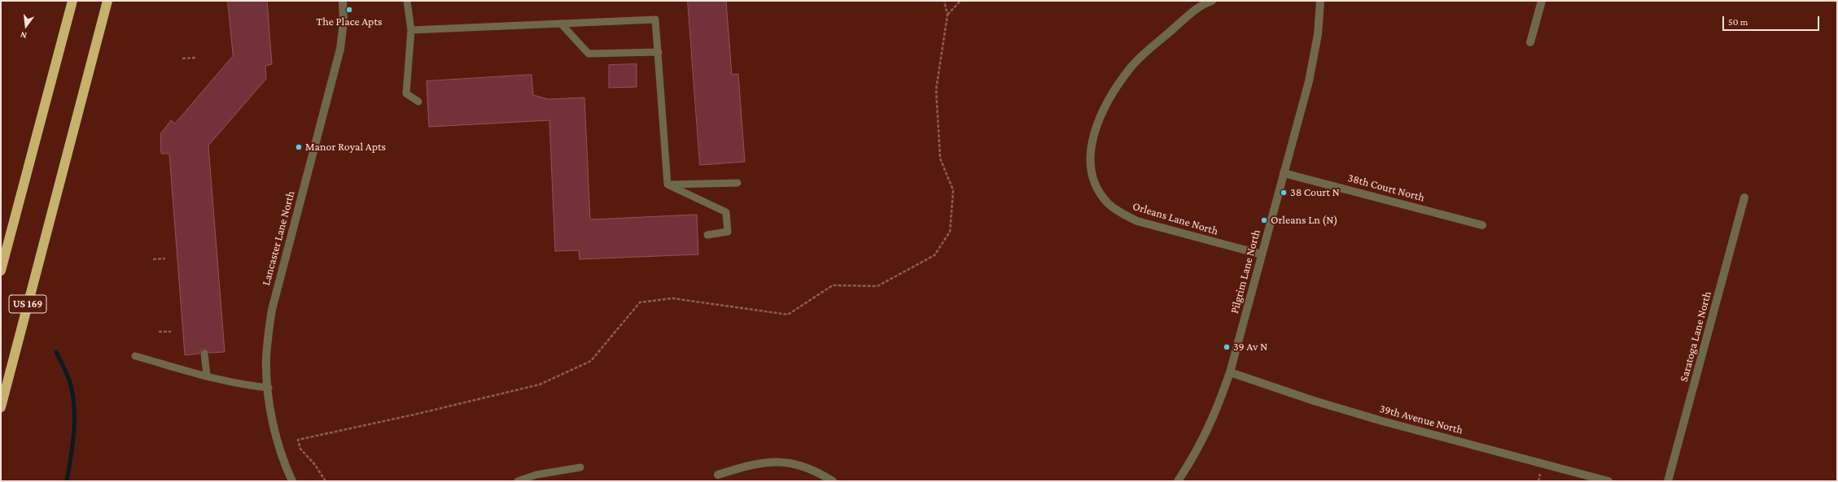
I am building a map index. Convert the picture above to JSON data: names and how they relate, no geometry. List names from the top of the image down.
{
  "streets": {
    "highway": ["US 169"],
    "street": [
      "38th Court North",
      "Orleans Lane North",
      "Lancaster Lane North",
      "Pilgrim Lane North",
      "Saratoga Lane North",
      "39th Avenue North"
    ]
  },
  "crossings": [
    ["38th Court North", "Pilgrim Lane North"],
    ["Orleans Lane North", "Pilgrim Lane North"],
    ["Pilgrim Lane North", "39th Avenue North"]
  ],
  "places": [
    "The Place Apts",
    "Manor Royal Apts",
    "38 Court N",
    "Orleans Ln (N)",
    "39 Av N"
  ],
  "scale_bar": "50 m",
  "north": "bottom"
}
